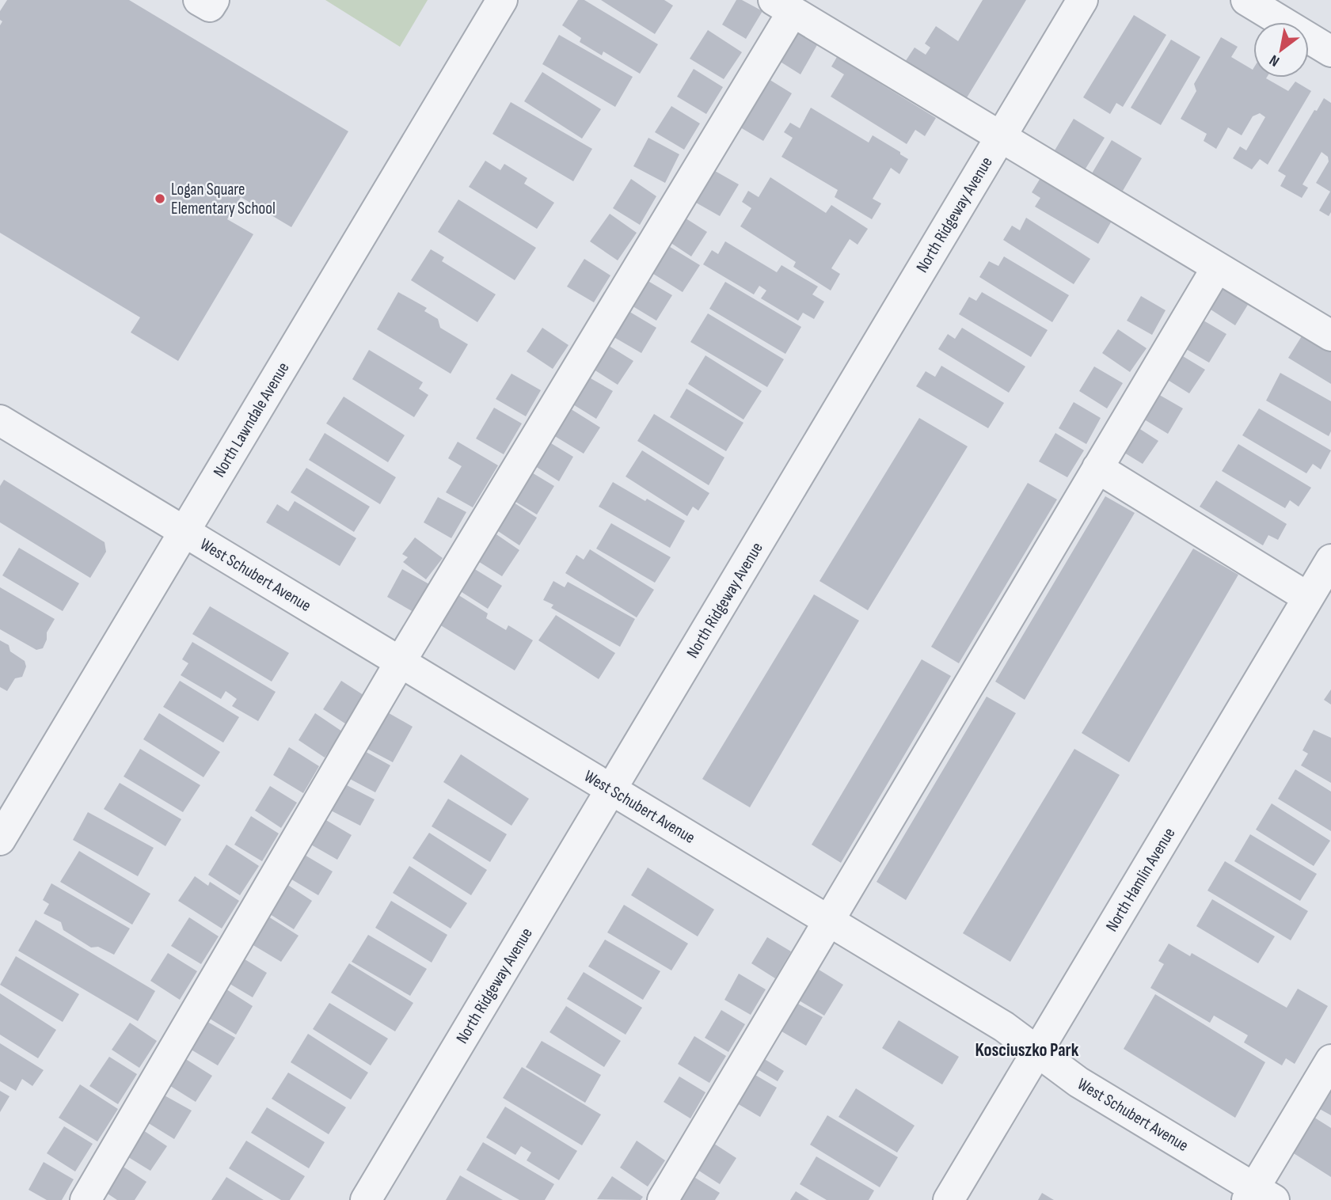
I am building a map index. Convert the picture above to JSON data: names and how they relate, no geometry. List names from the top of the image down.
{
  "streets": {
    "street": [
      "North Ridgeway Avenue",
      "North Lawndale Avenue",
      "West Schubert Avenue",
      "North Hamlin Avenue"
    ]
  },
  "crossings": [
    ["North Ridgeway Avenue", "West Schubert Avenue"],
    ["North Lawndale Avenue", "West Schubert Avenue"],
    ["West Schubert Avenue", "North Hamlin Avenue"]
  ],
  "districts": ["Kosciuszko Park"],
  "places": ["Logan Square Elementary School"],
  "north": "bottom left"
}
